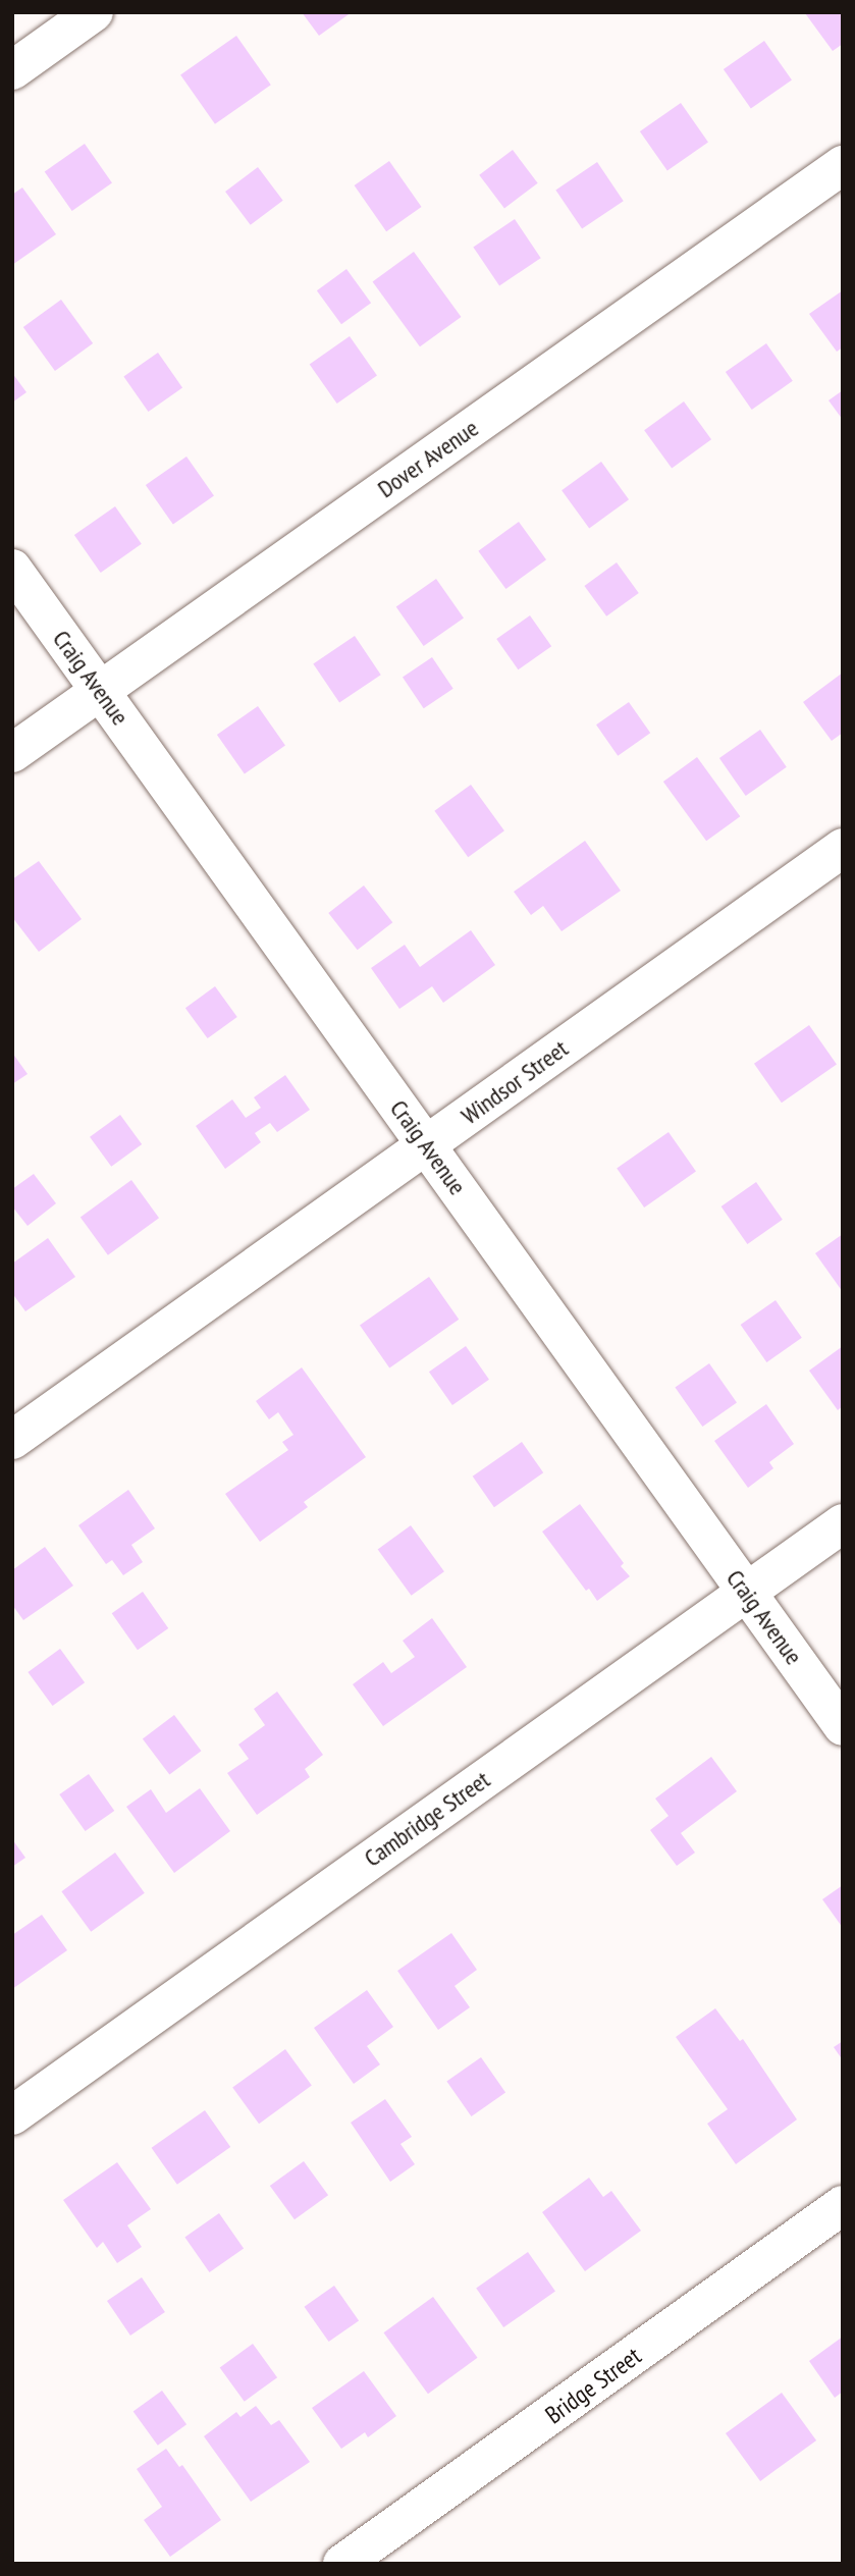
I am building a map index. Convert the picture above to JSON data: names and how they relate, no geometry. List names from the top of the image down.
{
  "streets": {
    "street": [
      "Dover Avenue",
      "Craig Avenue",
      "Windsor Street",
      "Cambridge Street",
      "Bridge Street"
    ]
  },
  "crossings": [
    ["Dover Avenue", "Craig Avenue"],
    ["Craig Avenue", "Windsor Street"],
    ["Craig Avenue", "Cambridge Street"]
  ]
}
